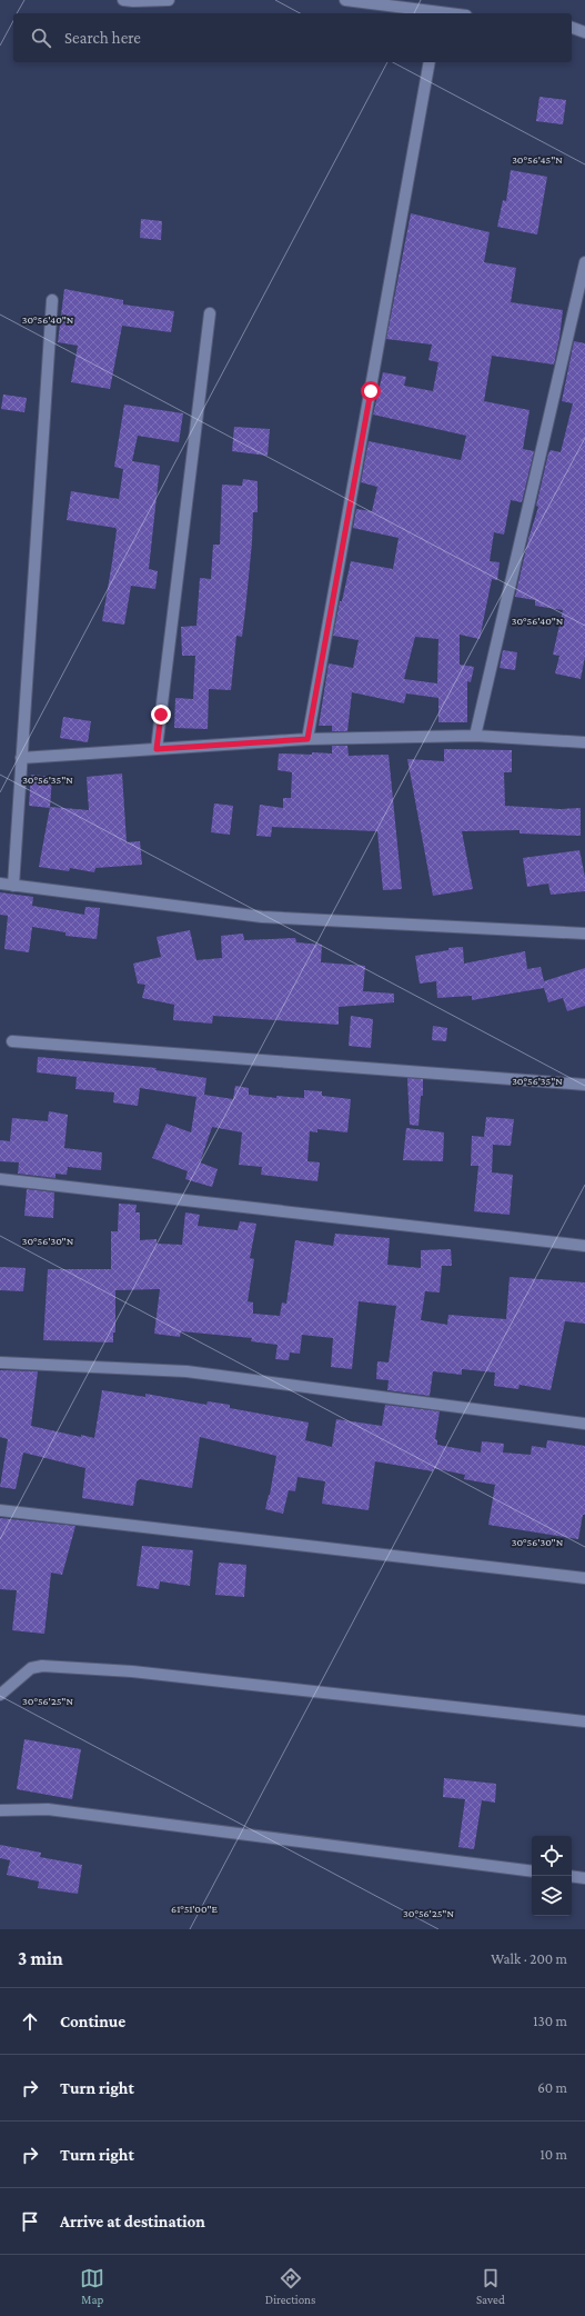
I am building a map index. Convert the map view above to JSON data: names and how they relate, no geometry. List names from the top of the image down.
{
  "page": {
    "search": "Search here",
    "heading": ["3 min", "Walk · 200 m"],
    "list": [
      ["Continue", "130 m"],
      ["Turn right", "60 m"],
      ["Turn right", "10 m"],
      "Arrive at destination"
    ],
    "nav": ["Map", "Directions", "Saved"]
  },
  "coordinates": [
    "30°56'45\"N",
    "30°56'40\"N",
    "30°56'35\"N",
    "30°56'30\"N",
    "30°56'25\"N",
    "61°51'00\"E"
  ]
}
